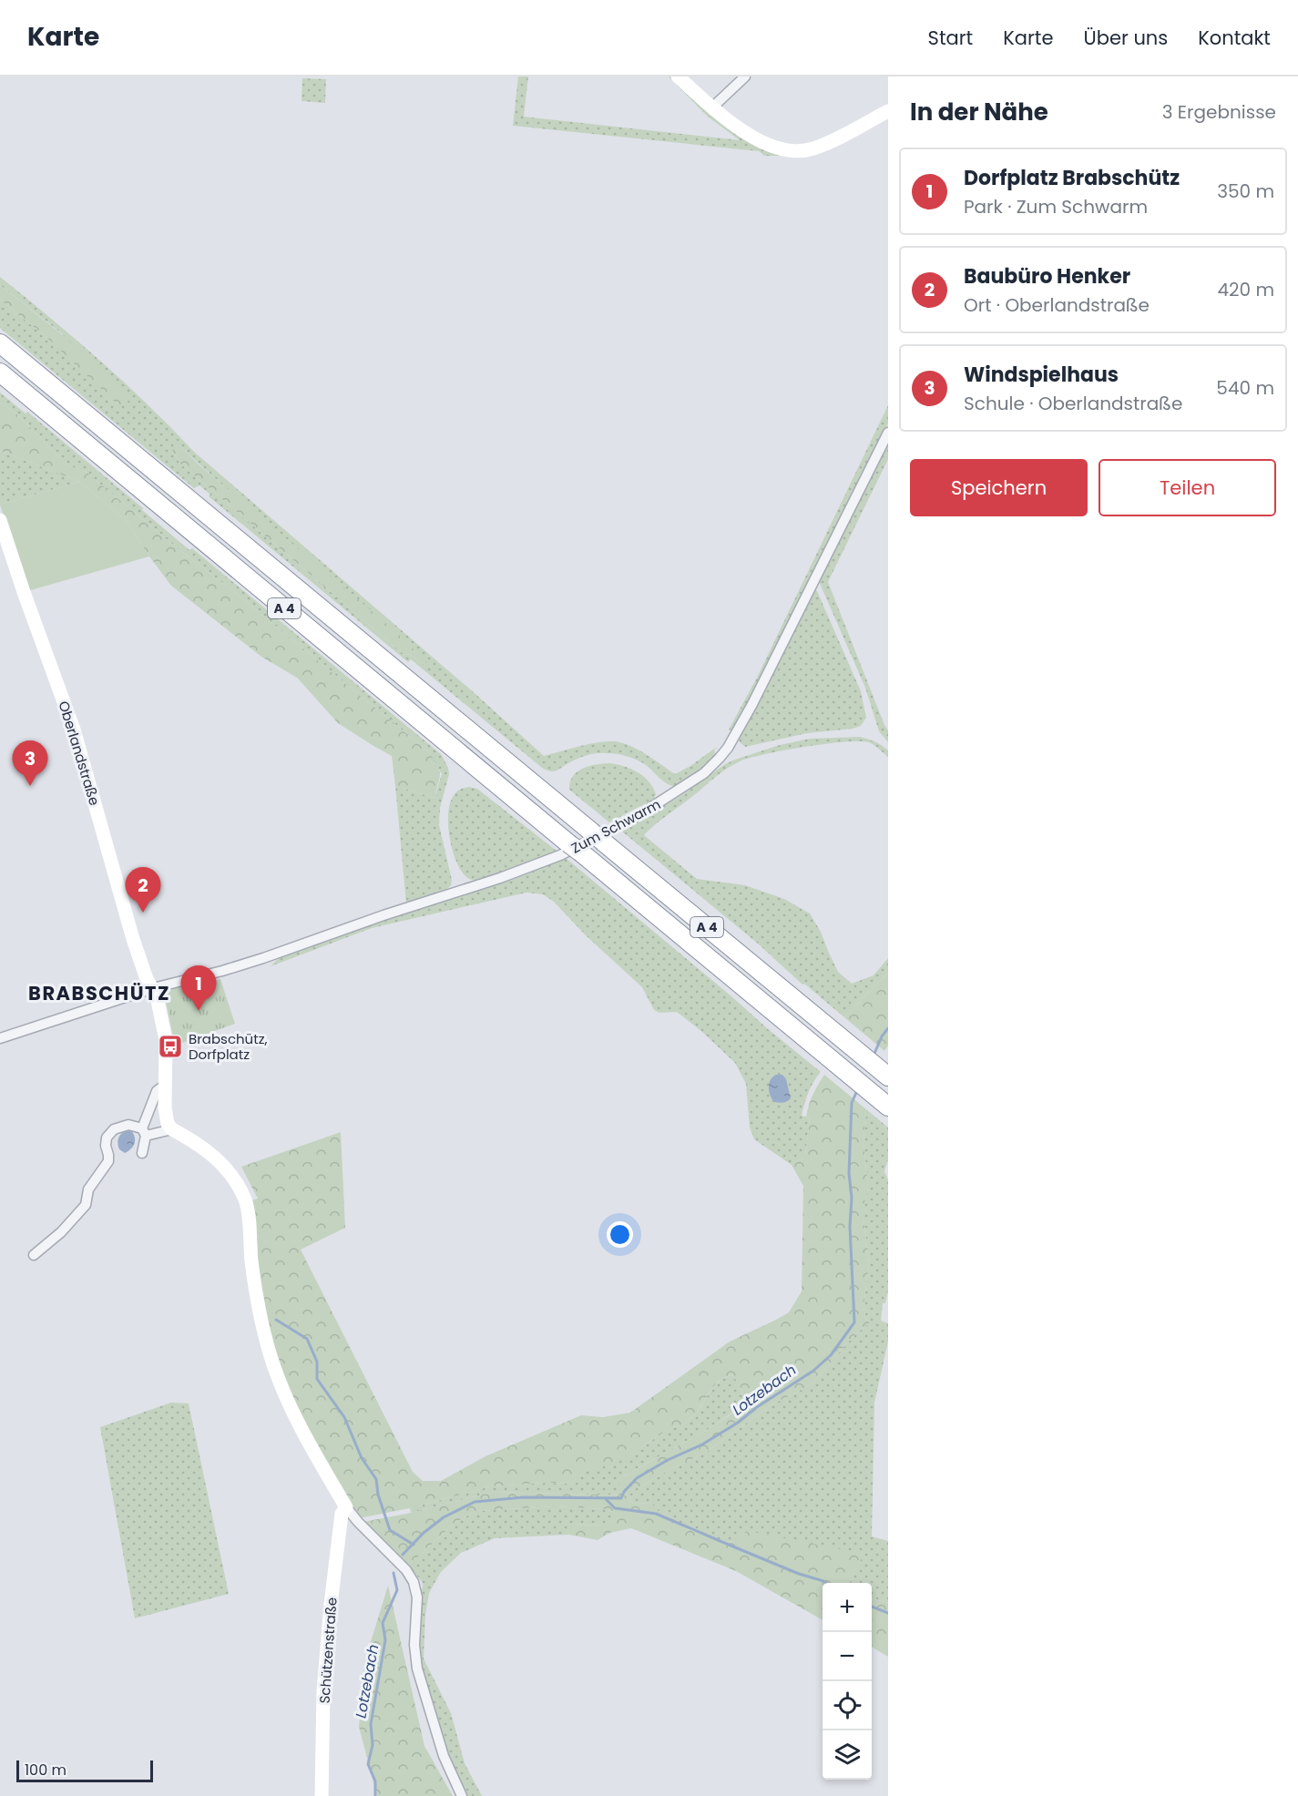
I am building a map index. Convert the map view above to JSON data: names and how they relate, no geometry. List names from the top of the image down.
{
  "streets": {
    "highway": ["A 4"],
    "street": ["Oberlandstraße", "Zum Schwarm", "Schützenstraße"]
  },
  "crossings": [
    ["Oberlandstraße", "Zum Schwarm"]
  ],
  "districts": ["BRABSCHÜTZ"],
  "water": ["Lotzebach"],
  "places": {
    "bus stop": ["Brabschütz, Dorfplatz"]
  },
  "scale_bar": "100 m",
  "page": {
    "header": "Karte",
    "nav": [
      "Start",
      "Karte",
      "Über uns",
      "Kontakt"
    ],
    "heading": ["In der Nähe", "3 Ergebnisse"],
    "list": [
      {
        "mark": "1",
        "name": "Dorfplatz Brabschütz",
        "note": "Park · Zum Schwarm",
        "value": "350 m"
      },
      {
        "mark": "2",
        "name": "Baubüro Henker",
        "note": "Ort · Oberlandstraße",
        "value": "420 m"
      },
      {
        "mark": "3",
        "name": "Windspielhaus",
        "note": "Schule · Oberlandstraße",
        "value": "540 m"
      }
    ],
    "buttons": ["Speichern", "Teilen"],
    "pins": ["3", "2", "1"],
    "map_buttons": ["+", "−"],
    "scale": "100 m"
  }
}
